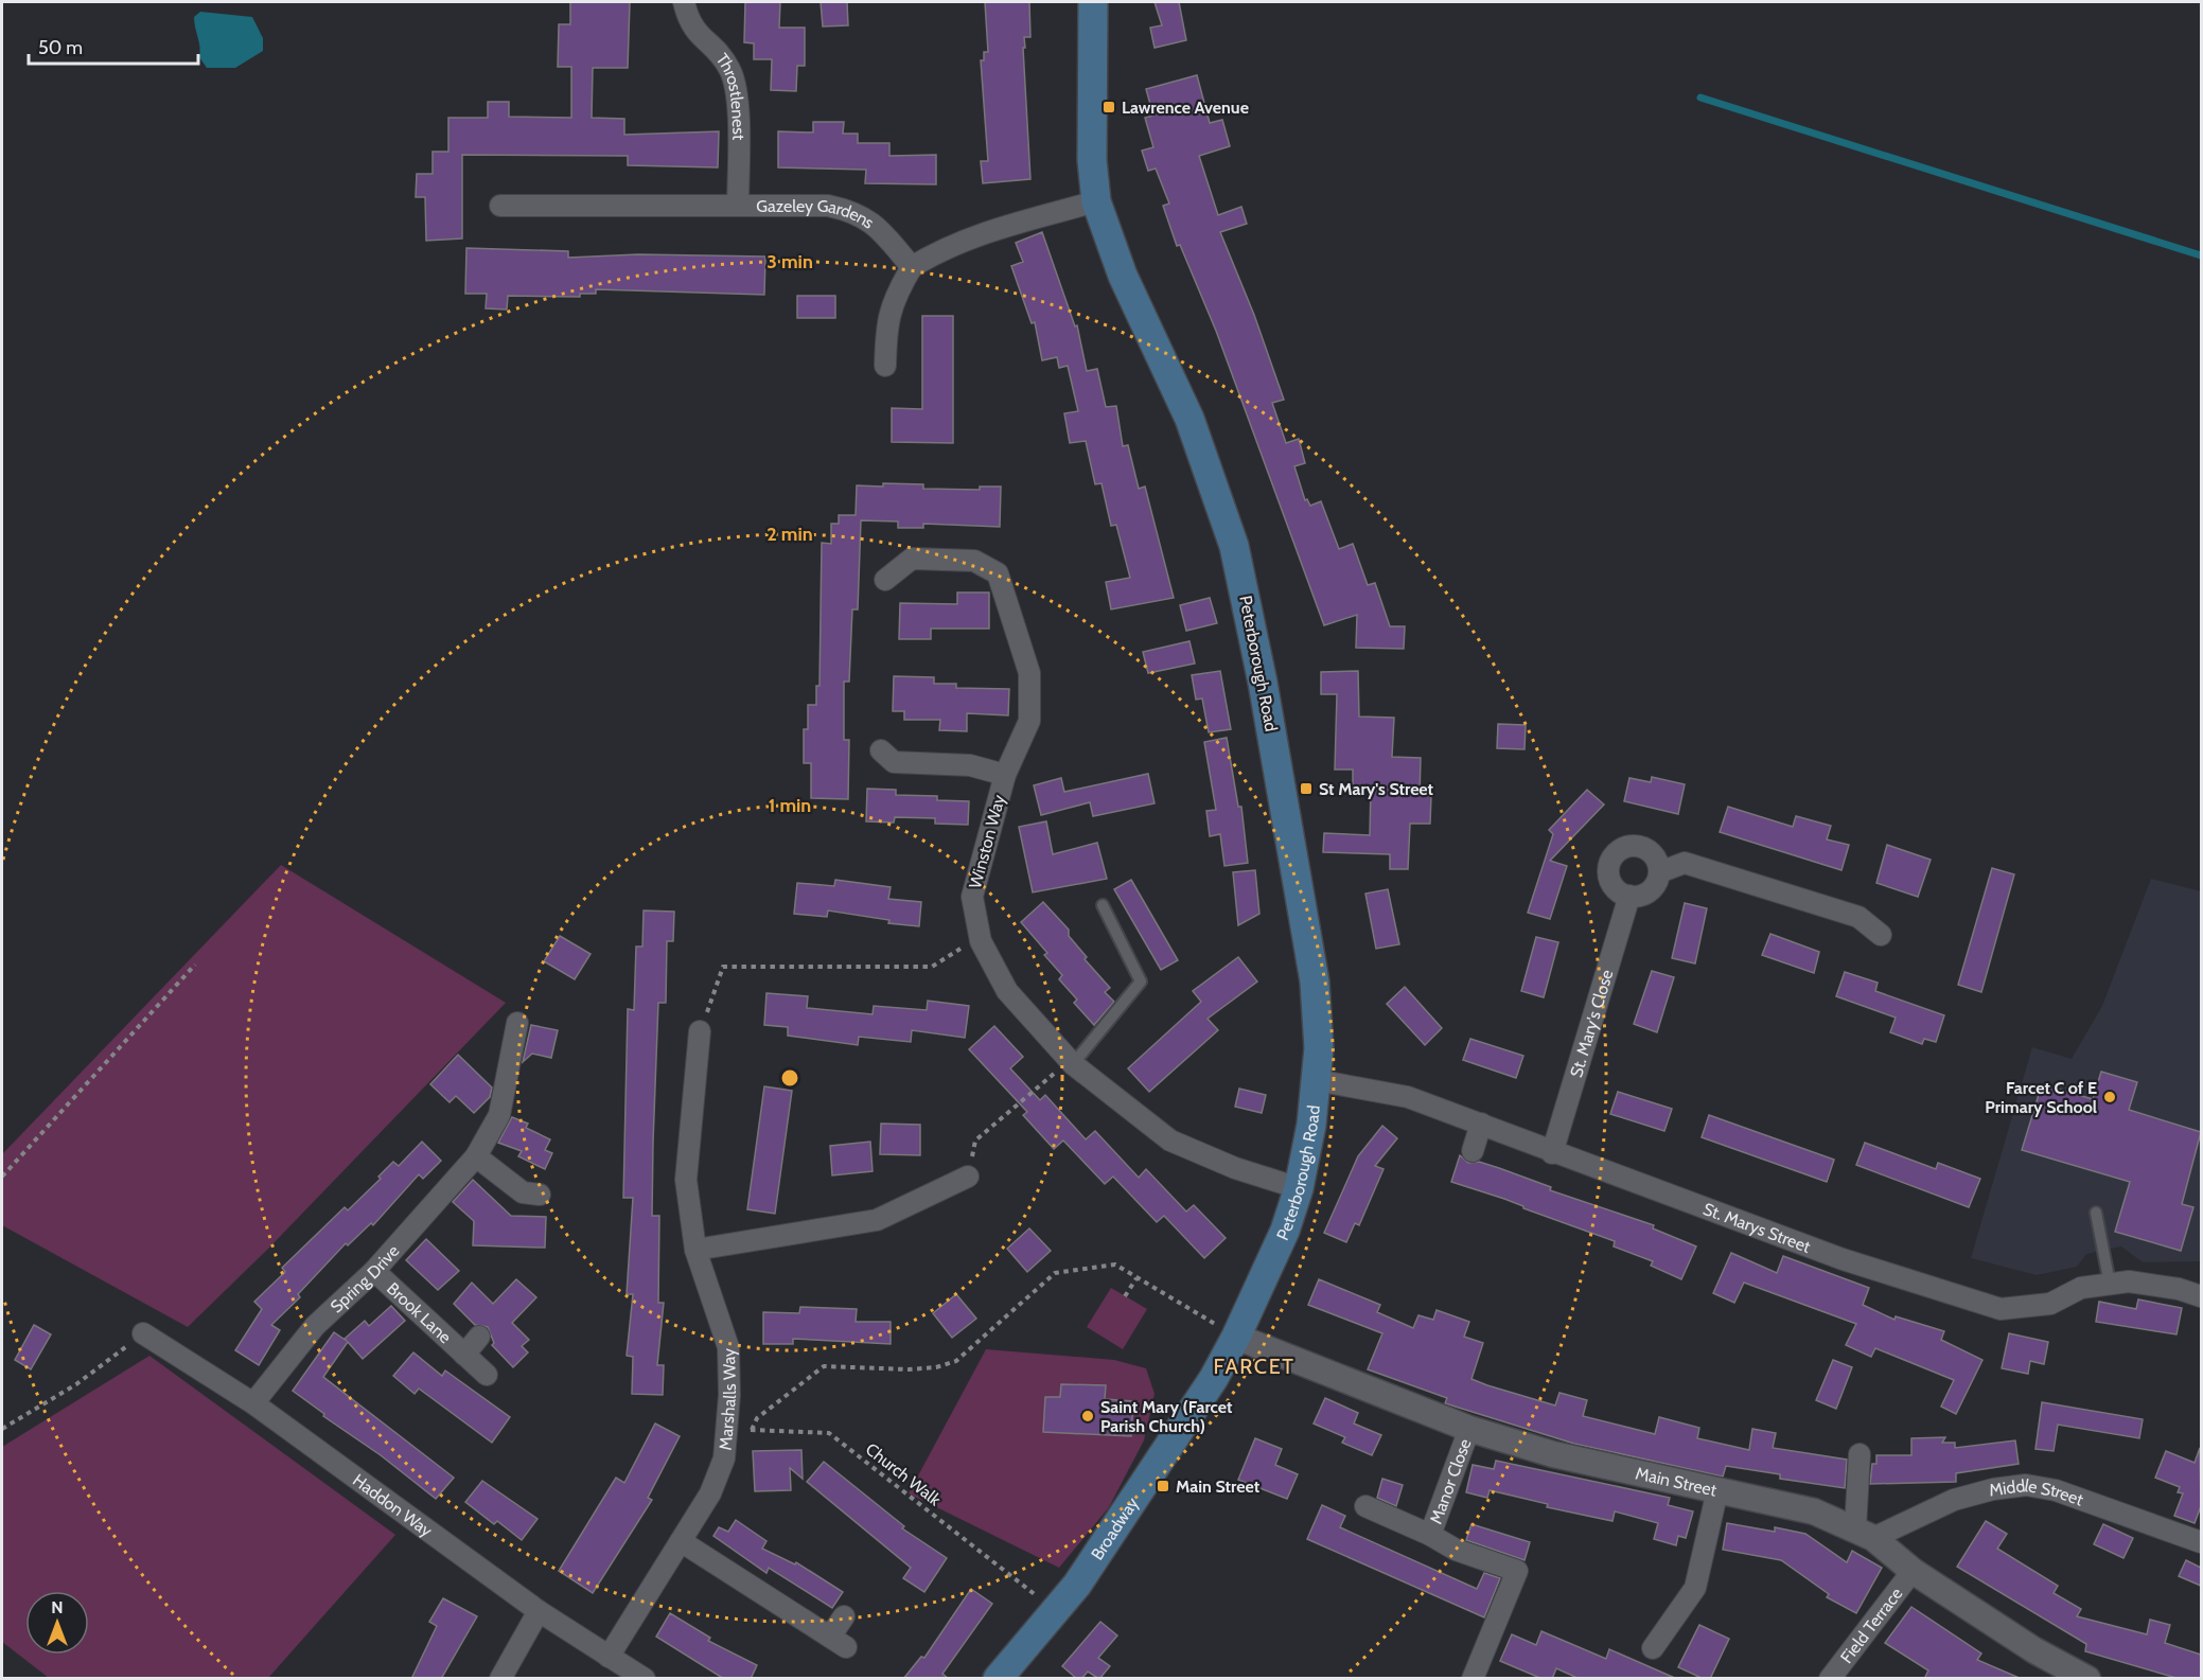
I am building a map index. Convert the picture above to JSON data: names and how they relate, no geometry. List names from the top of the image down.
{
  "streets": {
    "main road": ["Peterborough Road", "Broadway"],
    "street": [
      "Throstlenest",
      "Gazeley Gardens",
      "Winston Way",
      "St. Mary's Close",
      "St. Marys Street",
      "Spring Drive",
      "Brook Lane",
      "Marshalls Way",
      "Main Street",
      "Manor Close",
      "Middle Street",
      "Haddon Way",
      "Field Terrace"
    ],
    "path": ["Church Walk"]
  },
  "crossings": [
    ["Throstlenest", "Gazeley Gardens"],
    ["Peterborough Road", "Winston Way"],
    ["Peterborough Road", "St. Marys Street"],
    ["Peterborough Road", "Main Street"],
    ["Peterborough Road", "Broadway"],
    ["St. Mary's Close", "St. Marys Street"],
    ["Spring Drive", "Brook Lane"],
    ["Spring Drive", "Haddon Way"],
    ["Marshalls Way", "Church Walk"],
    ["Marshalls Way", "Haddon Way"],
    ["Main Street", "Manor Close"],
    ["Main Street", "Middle Street"],
    ["Main Street", "Broadway"],
    ["Main Street", "Field Terrace"]
  ],
  "districts": ["FARCET"],
  "places": {
    "transit": ["Lawrence Avenue", "St Mary's Street", "Main Street"],
    "other": ["Farcet C of E Primary School", "Saint Mary (Farcet Parish Church)"]
  },
  "scale_bar": "50 m",
  "north": "top",
  "rings": ["3 min", "2 min", "1 min"]
}
